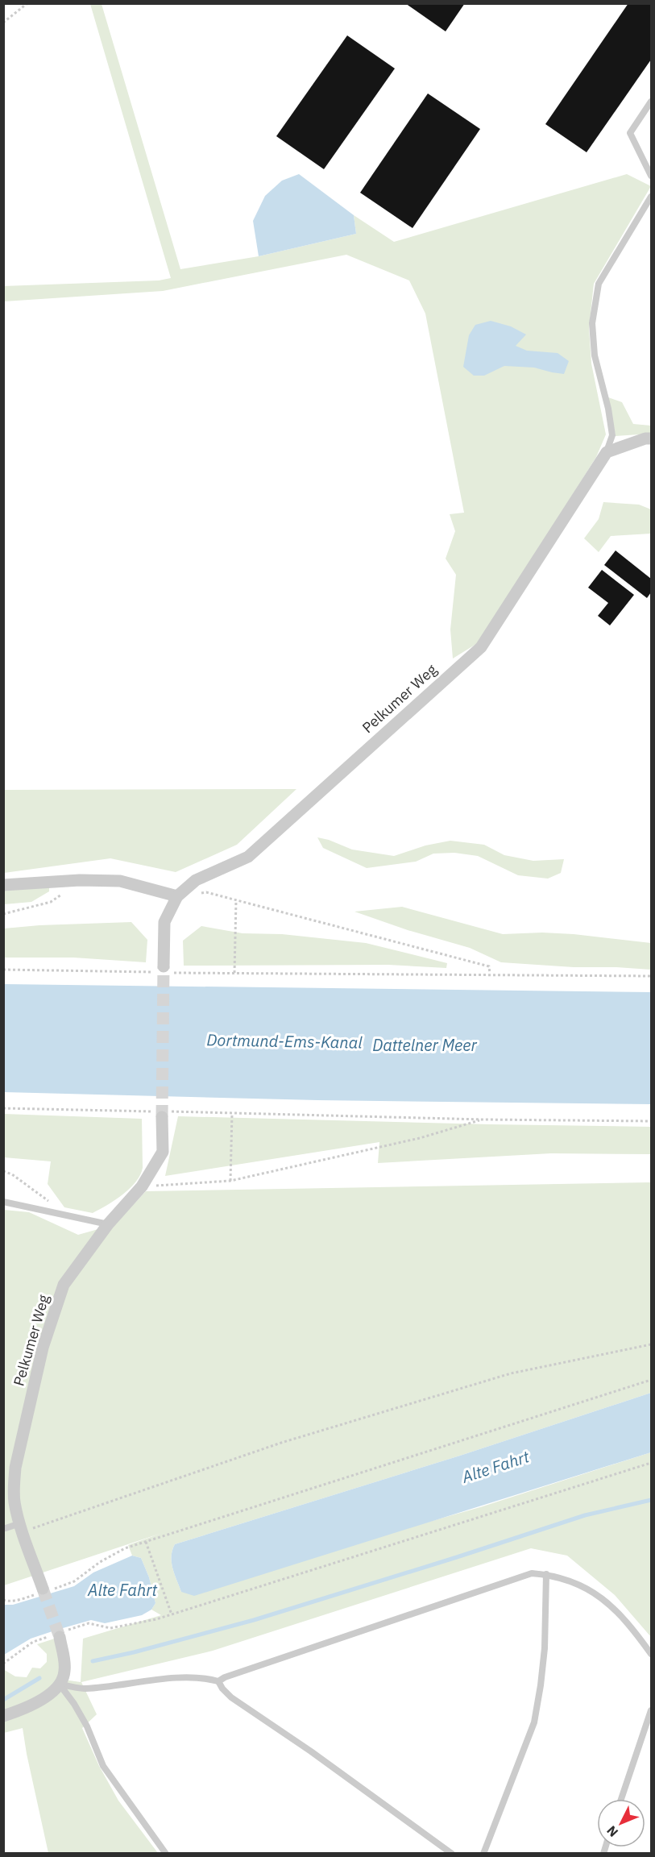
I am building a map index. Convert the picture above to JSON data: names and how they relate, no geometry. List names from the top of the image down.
{
  "streets": {
    "street": ["Pelkumer Weg"]
  },
  "water": ["Dortmund-Ems-Kanal", "Dattelner Meer", "Alte Fahrt"],
  "north": "bottom left"
}
